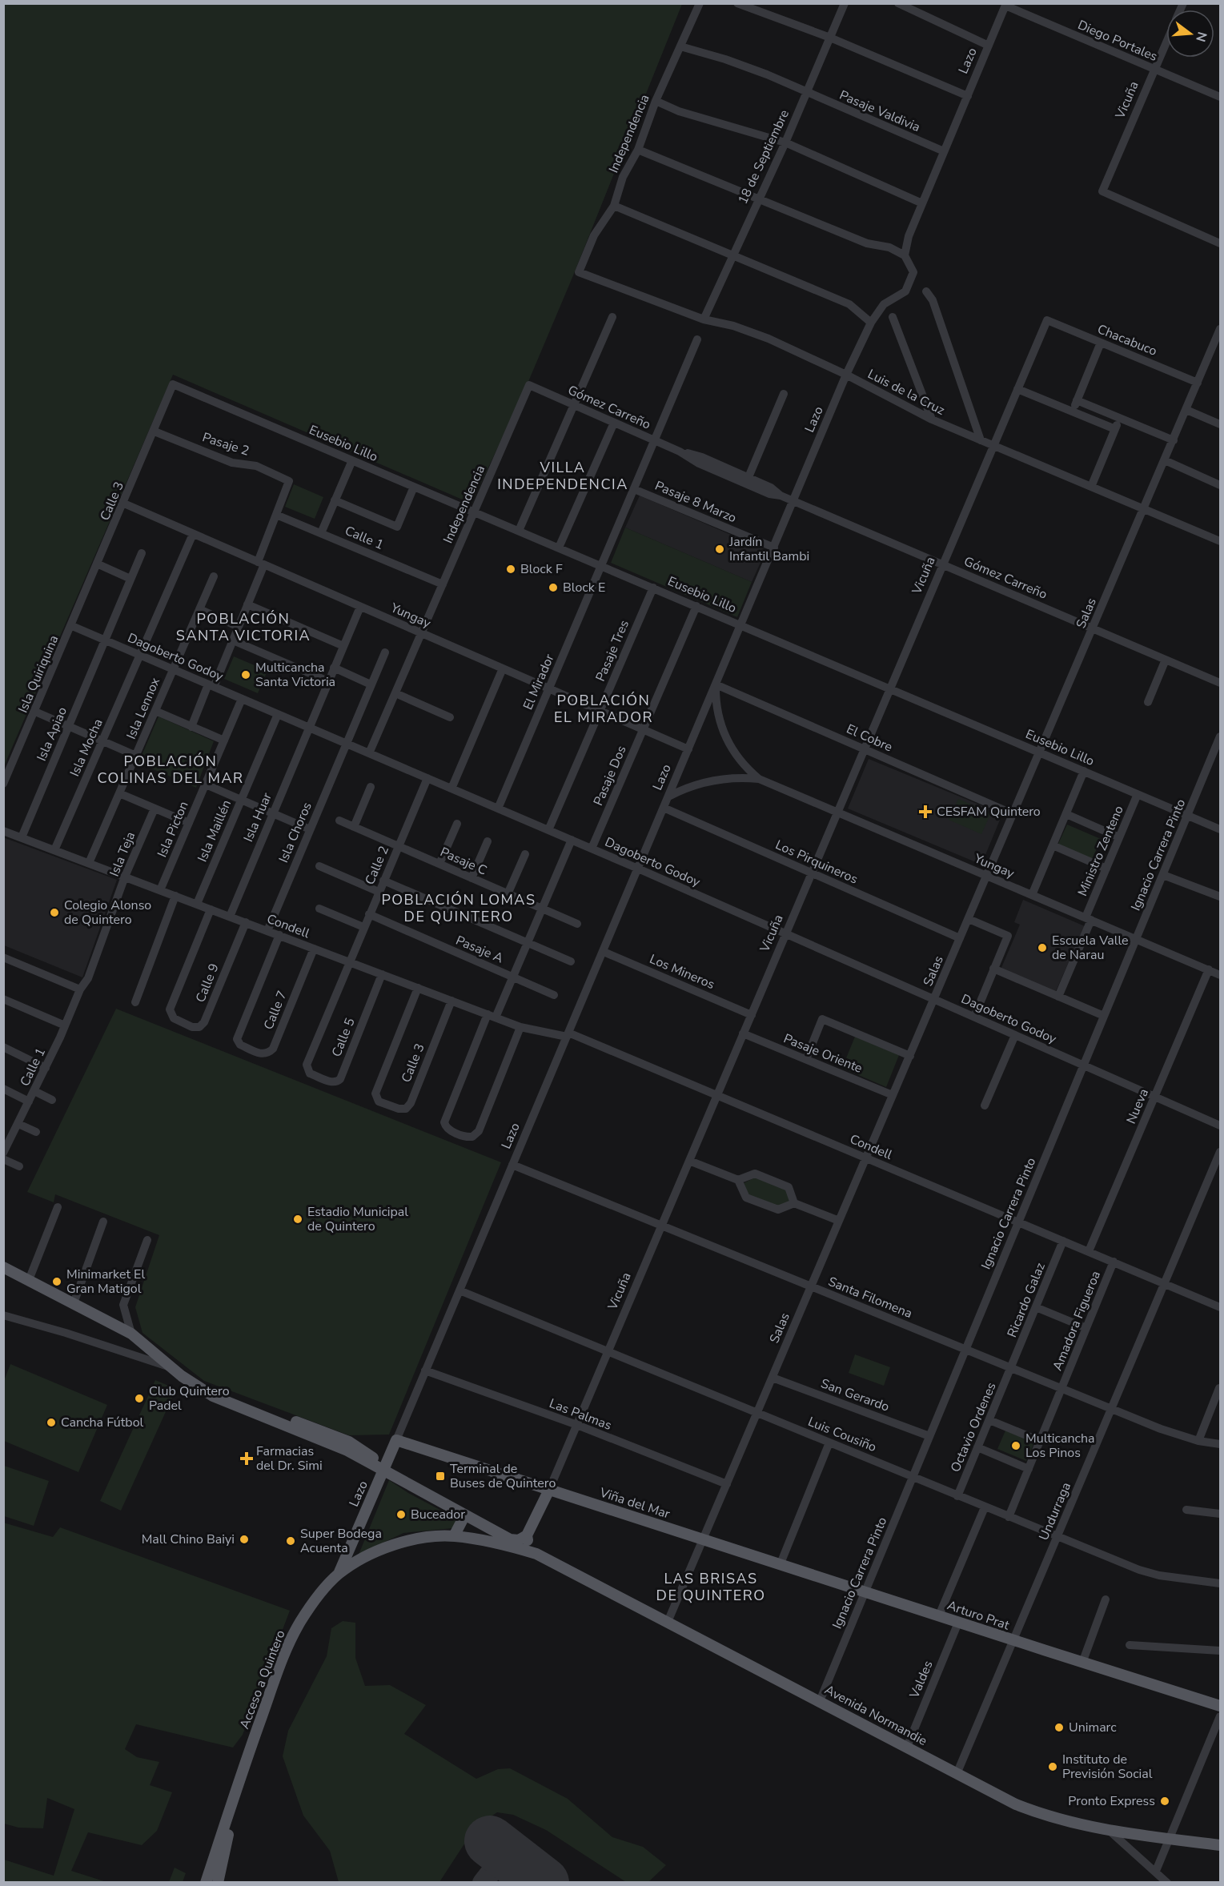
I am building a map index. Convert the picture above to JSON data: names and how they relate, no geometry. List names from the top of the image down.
{
  "streets": {
    "main road": [
      "Lazo",
      "Vicuña",
      "Viña del Mar",
      "Arturo Prat",
      "Acceso a Quintero",
      "Avenida Normandie"
    ],
    "street": [
      "Diego Portales",
      "Pasaje Valdivia",
      "Independencia",
      "18 de Septiembre",
      "Chacabuco",
      "Luis de la Cruz",
      "Gómez Carreño",
      "Eusebio Lillo",
      "Pasaje 2",
      "Calle 3",
      "Pasaje 8 Marzo",
      "Calle 1",
      "Salas",
      "Yungay",
      "Pasaje Tres",
      "Dagoberto Godoy",
      "Isla Quiriquina",
      "El Mirador",
      "Isla Lennox",
      "Isla Apiao",
      "El Cobre",
      "Isla Mocha",
      "Pasaje Dos",
      "Isla Huar",
      "Isla Picton",
      "Isla Maillén",
      "Isla Choros",
      "Ministro Zenteno",
      "Isla Teja",
      "Ignacio Carrera Pinto",
      "Pasaje C",
      "Los Pirquineros",
      "Calle 2",
      "Condell",
      "Pasaje A",
      "Los Mineros",
      "Calle 9",
      "Calle 7",
      "Calle 5",
      "Pasaje Oriente",
      "Nueva",
      "Santa Filomena",
      "Ricardo Galaz",
      "Amadora Figueroa",
      "San Gerardo",
      "Las Palmas",
      "Octavio Ordenes",
      "Luis Cousiño",
      "Undurraga",
      "Valdes"
    ]
  },
  "crossings": [
    ["Diego Portales", "Lazo"],
    ["Diego Portales", "Vicuña"],
    ["Lazo", "Pasaje Valdivia"],
    ["Lazo", "Luis de la Cruz"],
    ["Lazo", "Gómez Carreño"],
    ["Lazo", "Eusebio Lillo"],
    ["Lazo", "Pasaje 8 Marzo"],
    ["Lazo", "Yungay"],
    ["Lazo", "Dagoberto Godoy"],
    ["Lazo", "El Cobre"],
    ["Lazo", "Los Pirquineros"],
    ["Lazo", "Condell"],
    ["Lazo", "Los Mineros"],
    ["Lazo", "Santa Filomena"],
    ["Lazo", "Las Palmas"],
    ["Lazo", "Luis Cousiño"],
    ["Lazo", "Viña del Mar"],
    ["Lazo", "Acceso a Quintero"],
    ["Vicuña", "Chacabuco"],
    ["Vicuña", "Luis de la Cruz"],
    ["Vicuña", "Gómez Carreño"],
    ["Vicuña", "Eusebio Lillo"],
    ["Vicuña", "Yungay"],
    ["Vicuña", "Dagoberto Godoy"],
    ["Vicuña", "El Cobre"],
    ["Vicuña", "Los Pirquineros"],
    ["Vicuña", "Condell"],
    ["Vicuña", "Los Mineros"],
    ["Vicuña", "Pasaje Oriente"],
    ["Vicuña", "Santa Filomena"],
    ["Vicuña", "Las Palmas"],
    ["Vicuña", "Luis Cousiño"],
    ["Vicuña", "Viña del Mar"],
    ["Pasaje Valdivia", "Independencia"],
    ["Pasaje Valdivia", "18 de Septiembre"],
    ["Independencia", "Luis de la Cruz"],
    ["Independencia", "Gómez Carreño"],
    ["Independencia", "Eusebio Lillo"],
    ["Independencia", "Calle 1"],
    ["Independencia", "Yungay"],
    ["Independencia", "Dagoberto Godoy"],
    ["18 de Septiembre", "Luis de la Cruz"],
    ["Chacabuco", "Salas"],
    ["Luis de la Cruz", "Salas"],
    ["Gómez Carreño", "Salas"],
    ["Eusebio Lillo", "Calle 3"],
    ["Eusebio Lillo", "Salas"],
    ["Eusebio Lillo", "Pasaje Tres"],
    ["Eusebio Lillo", "El Mirador"],
    ["Eusebio Lillo", "Pasaje Dos"],
    ["Eusebio Lillo", "Ministro Zenteno"],
    ["Eusebio Lillo", "Ignacio Carrera Pinto"],
    ["Pasaje 2", "Calle 3"],
    ["Pasaje 2", "Calle 1"],
    ["Calle 3", "Yungay"],
    ["Calle 3", "Dagoberto Godoy"],
    ["Calle 3", "Isla Quiriquina"],
    ["Calle 3", "Condell"],
    ["Calle 1", "Isla Teja"],
    ["Salas", "Yungay"],
    ["Salas", "Dagoberto Godoy"],
    ["Salas", "El Cobre"],
    ["Salas", "Los Pirquineros"],
    ["Salas", "Condell"],
    ["Salas", "Pasaje Oriente"],
    ["Salas", "Santa Filomena"],
    ["Salas", "San Gerardo"],
    ["Salas", "Las Palmas"],
    ["Salas", "Luis Cousiño"],
    ["Salas", "Viña del Mar"],
    ["Salas", "Avenida Normandie"],
    ["Yungay", "Pasaje Tres"],
    ["Yungay", "El Mirador"],
    ["Yungay", "El Cobre"],
    ["Yungay", "Isla Mocha"],
    ["Yungay", "Pasaje Dos"],
    ["Yungay", "Ministro Zenteno"],
    ["Yungay", "Ignacio Carrera Pinto"],
    ["Yungay", "Nueva"],
    ["Pasaje Tres", "Dagoberto Godoy"],
    ["Dagoberto Godoy", "Isla Quiriquina"],
    ["Dagoberto Godoy", "El Mirador"],
    ["Dagoberto Godoy", "Isla Lennox"],
    ["Dagoberto Godoy", "Isla Apiao"],
    ["Dagoberto Godoy", "Isla Mocha"],
    ["Dagoberto Godoy", "Pasaje Dos"],
    ["Dagoberto Godoy", "Isla Huar"],
    ["Dagoberto Godoy", "Isla Picton"],
    ["Dagoberto Godoy", "Isla Maillén"],
    ["Dagoberto Godoy", "Isla Choros"],
    ["Dagoberto Godoy", "Ignacio Carrera Pinto"],
    ["Dagoberto Godoy", "Calle 2"],
    ["Dagoberto Godoy", "Nueva"],
    ["Isla Lennox", "Condell"],
    ["Isla Apiao", "Condell"],
    ["Isla Mocha", "Condell"],
    ["Isla Huar", "Condell"],
    ["Isla Picton", "Condell"],
    ["Isla Maillén", "Condell"],
    ["Isla Choros", "Condell"],
    ["Isla Teja", "Condell"],
    ["Ignacio Carrera Pinto", "Condell"],
    ["Ignacio Carrera Pinto", "Santa Filomena"],
    ["Ignacio Carrera Pinto", "San Gerardo"],
    ["Ignacio Carrera Pinto", "Luis Cousiño"],
    ["Ignacio Carrera Pinto", "Viña del Mar"],
    ["Ignacio Carrera Pinto", "Arturo Prat"],
    ["Ignacio Carrera Pinto", "Avenida Normandie"],
    ["Pasaje C", "Calle 2"],
    ["Calle 2", "Condell"],
    ["Calle 2", "Pasaje A"],
    ["Calle 2", "Calle 5"],
    ["Condell", "Calle 9"],
    ["Condell", "Calle 7"],
    ["Condell", "Calle 5"],
    ["Condell", "Nueva"],
    ["Condell", "Ricardo Galaz"],
    ["Condell", "Amadora Figueroa"],
    ["Condell", "Undurraga"],
    ["Santa Filomena", "Ricardo Galaz"],
    ["Santa Filomena", "Amadora Figueroa"],
    ["Santa Filomena", "Octavio Ordenes"],
    ["Santa Filomena", "Undurraga"],
    ["Ricardo Galaz", "Octavio Ordenes"],
    ["Amadora Figueroa", "Luis Cousiño"],
    ["Octavio Ordenes", "Luis Cousiño"],
    ["Luis Cousiño", "Undurraga"],
    ["Viña del Mar", "Arturo Prat"],
    ["Undurraga", "Arturo Prat"],
    ["Undurraga", "Avenida Normandie"],
    ["Arturo Prat", "Valdes"],
    ["Acceso a Quintero", "Avenida Normandie"],
    ["Valdes", "Avenida Normandie"]
  ],
  "districts": [
    "VILLA INDEPENDENCIA",
    "POBLACIÓN SANTA VICTORIA",
    "POBLACIÓN EL MIRADOR",
    "POBLACIÓN COLINAS DEL MAR",
    "POBLACIÓN LOMAS DE QUINTERO",
    "LAS BRISAS DE QUINTERO"
  ],
  "places": {
    "other": [
      "Jardín Infantil Bambi",
      "Block F",
      "Block E",
      "Multicancha Santa Victoria",
      "Colegio Alonso de Quintero",
      "Escuela Valle de Narau",
      "Estadio Municipal de Quintero",
      "Minimarket El Gran Matigol",
      "Club Quintero Padel",
      "Cancha Fútbol",
      "Multicancha Los Pinos",
      "Buceador",
      "Mall Chino Baiyi",
      "Super Bodega Acuenta",
      "Unimarc",
      "Instituto de Previsión Social",
      "Pronto Express"
    ],
    "health": ["CESFAM Quintero", "Farmacias del Dr. Simi"],
    "transit": ["Terminal de Buses de Quintero"]
  },
  "north": "right"
}
